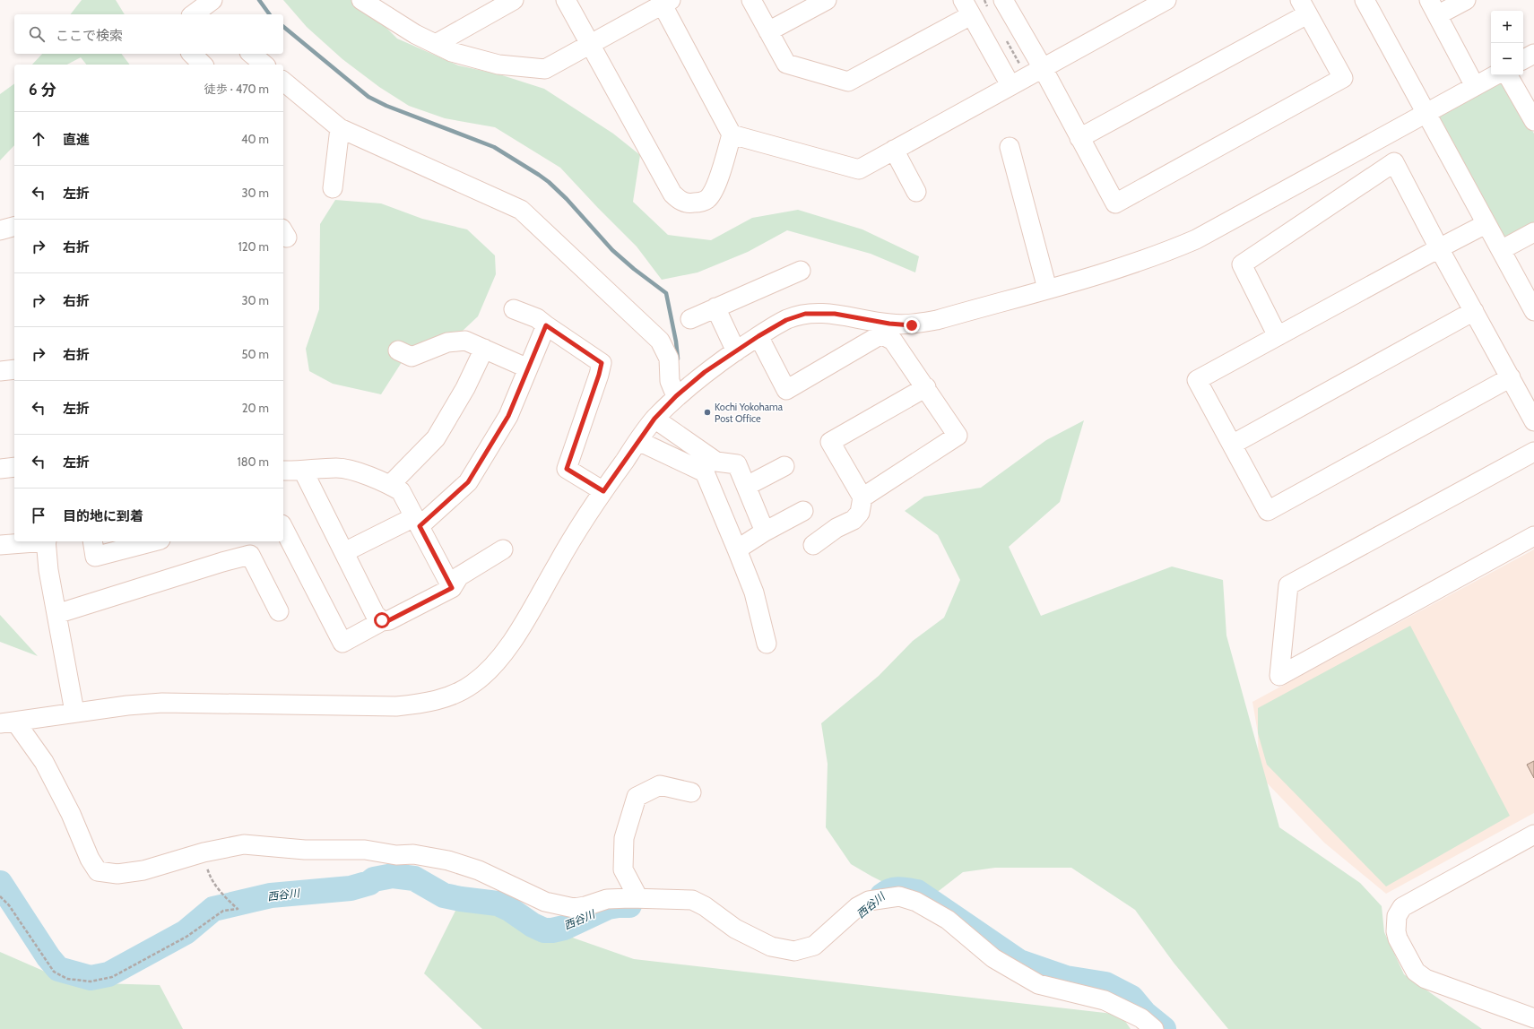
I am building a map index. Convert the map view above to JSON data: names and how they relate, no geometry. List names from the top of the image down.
{
  "water": ["西谷川"],
  "places": ["Kochi Yokohama Post Office"],
  "page": {
    "map_buttons": ["+", "−"],
    "search": "ここで検索",
    "heading": ["6 分", "徒歩 · 470 m"],
    "list": [
      ["直進", "40 m"],
      ["左折", "30 m"],
      ["右折", "120 m"],
      ["右折", "30 m"],
      ["右折", "50 m"],
      ["左折", "20 m"],
      ["左折", "180 m"],
      "目的地に到着"
    ]
  }
}
